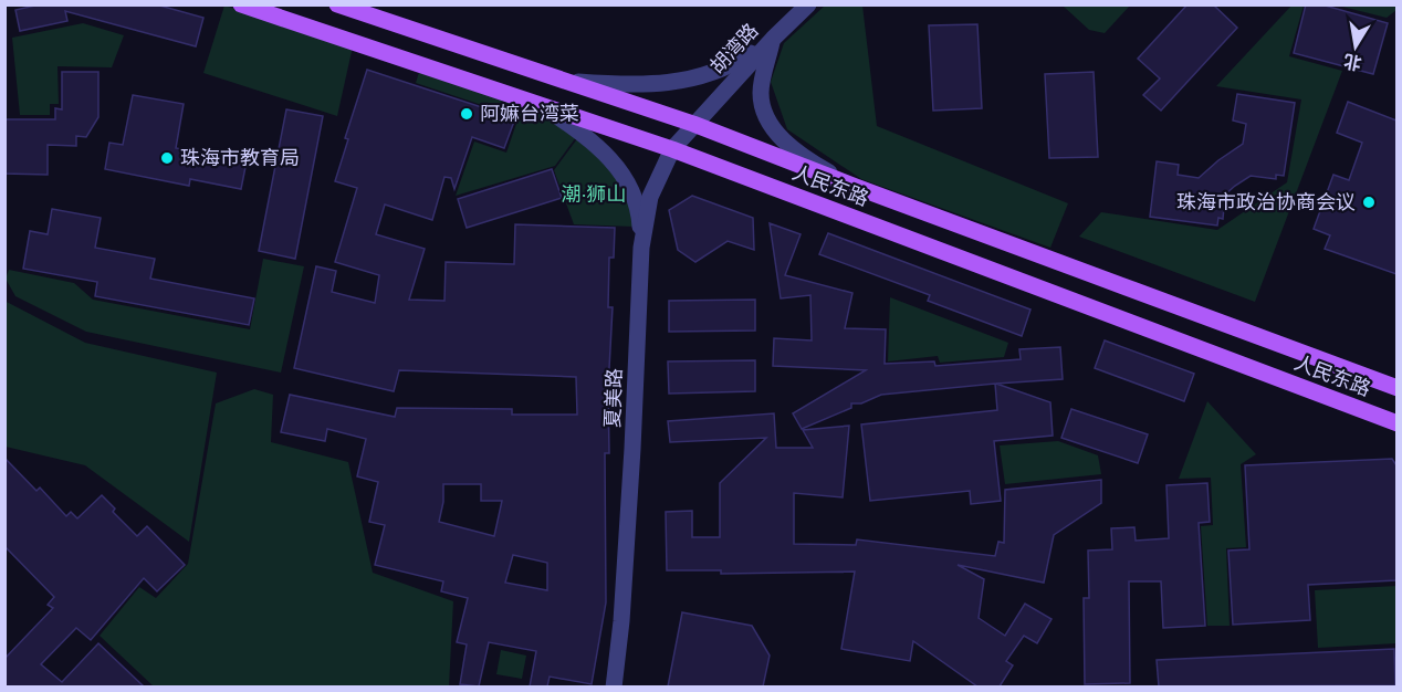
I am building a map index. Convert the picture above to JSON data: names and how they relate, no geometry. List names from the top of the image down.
{
  "streets": {
    "main road": ["人民东路"],
    "street": ["胡湾路", "夏美路"]
  },
  "crossings": [
    ["胡湾路", "人民东路"],
    ["胡湾路", "夏美路"],
    ["人民东路", "夏美路"]
  ],
  "parks": ["潮·狮山"],
  "places": ["阿嫲台湾菜", "珠海市教育局", "珠海市政治协商会议"],
  "north": "bottom"
}
